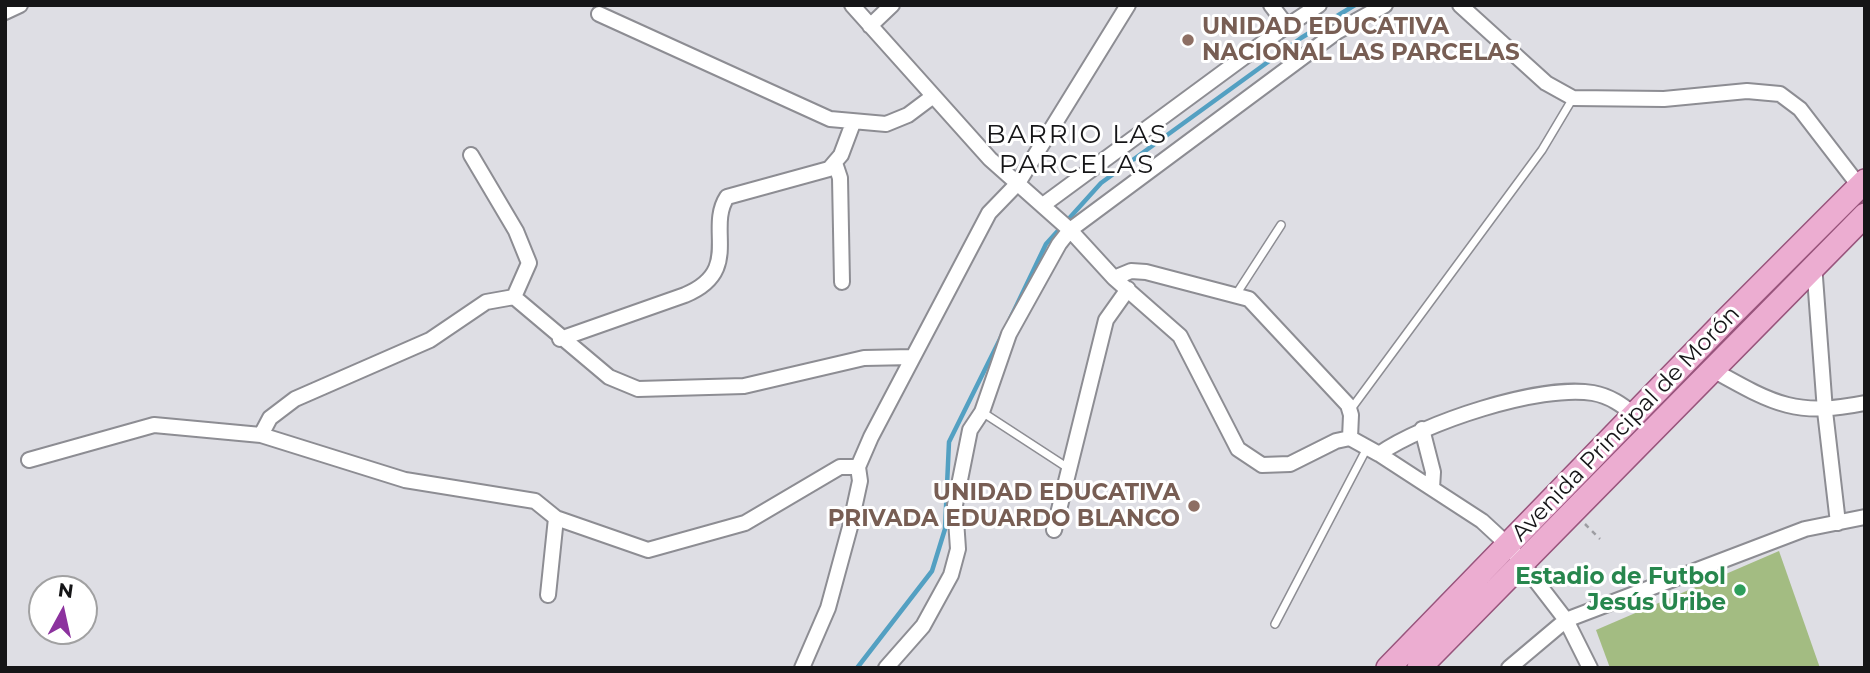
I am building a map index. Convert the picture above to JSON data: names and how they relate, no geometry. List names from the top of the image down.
{
  "streets": {
    "main road": ["Avenida Principal de Morón"]
  },
  "districts": ["BARRIO LAS PARCELAS"],
  "places": ["UNIDAD EDUCATIVA NACIONAL LAS PARCELAS", "UNIDAD EDUCATIVA PRIVADA EDUARDO BLANCO", "Estadio de Futbol Jesús Uribe"],
  "north": "top"
}
